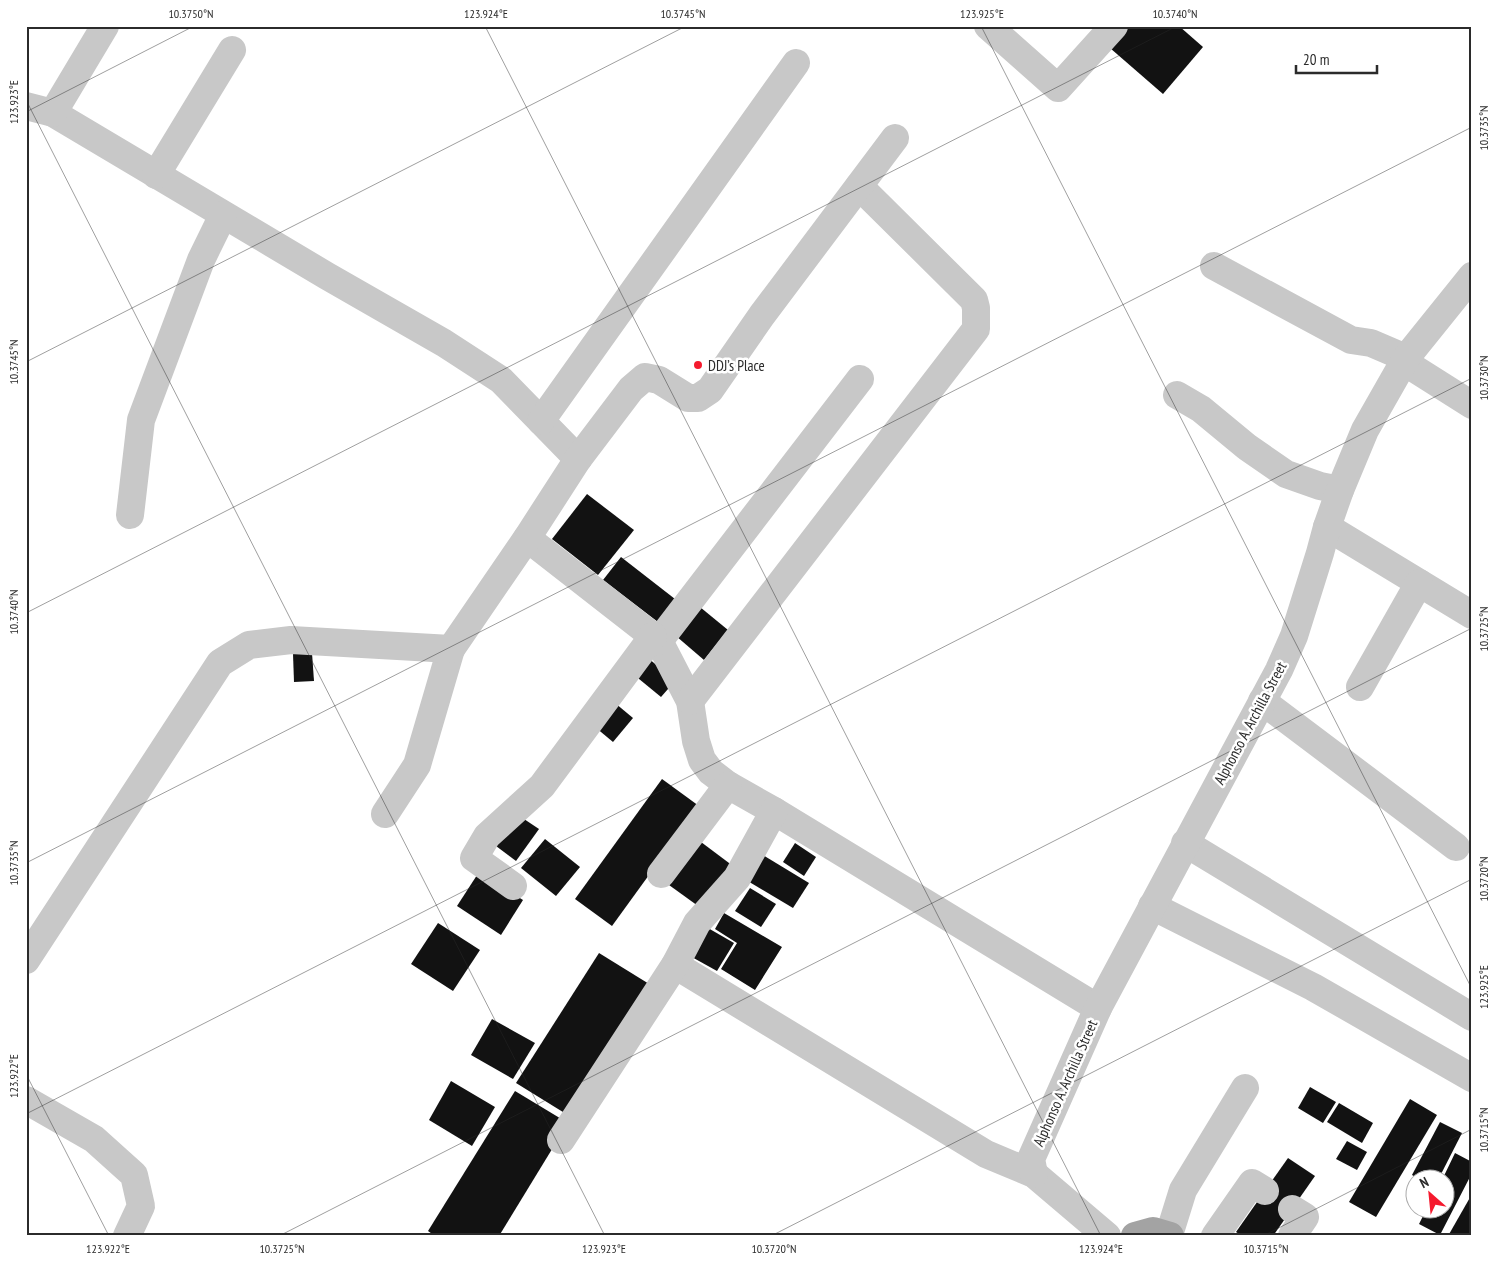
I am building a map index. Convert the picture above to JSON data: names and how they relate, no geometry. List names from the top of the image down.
{
  "streets": {
    "street": ["Alphonso A. Archilla Street"]
  },
  "places": ["DDJ’s Place"],
  "scale_bar": "20 m",
  "north": "top left",
  "coordinates": [
    "10.3750°N",
    "123.924°E",
    "10.3745°N",
    "123.925°E",
    "10.3740°N",
    "123.923°E",
    "10.3735°N",
    "10.3730°N",
    "10.3725°N",
    "10.3720°N",
    "123.922°E",
    "10.3715°N"
  ]
}
